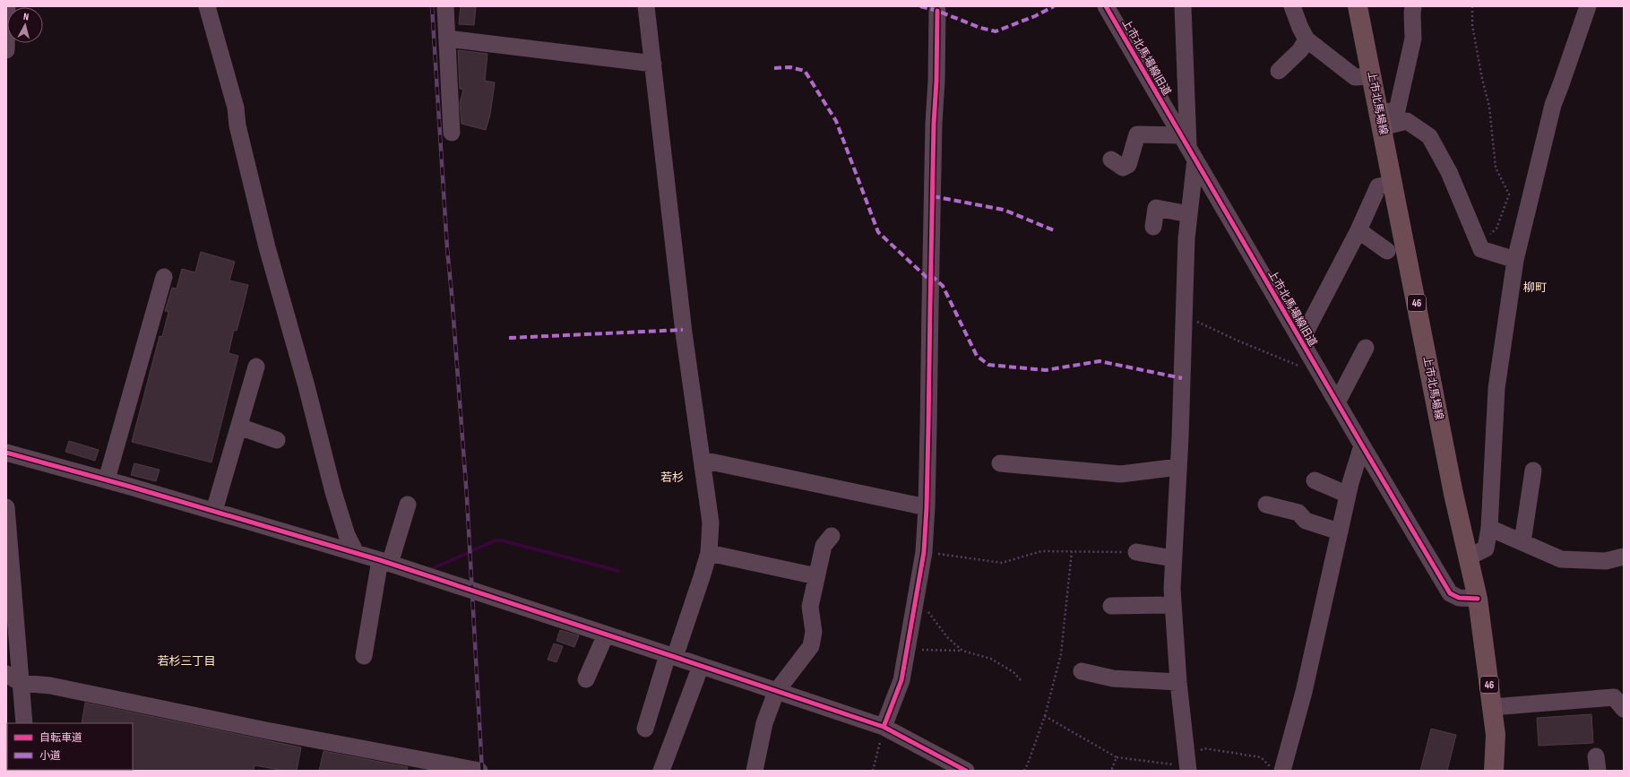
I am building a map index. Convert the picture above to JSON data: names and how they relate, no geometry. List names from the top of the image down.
{
  "streets": {
    "main road": ["上市北馬場線", "46"],
    "street": ["上市北馬場線旧道"]
  },
  "crossings": [
    ["上市北馬場線旧道", "上市北馬場線"]
  ],
  "districts": ["柳町", "若杉", "若杉三丁目"],
  "legend": ["自転車道", "小道"],
  "north": "top"
}
